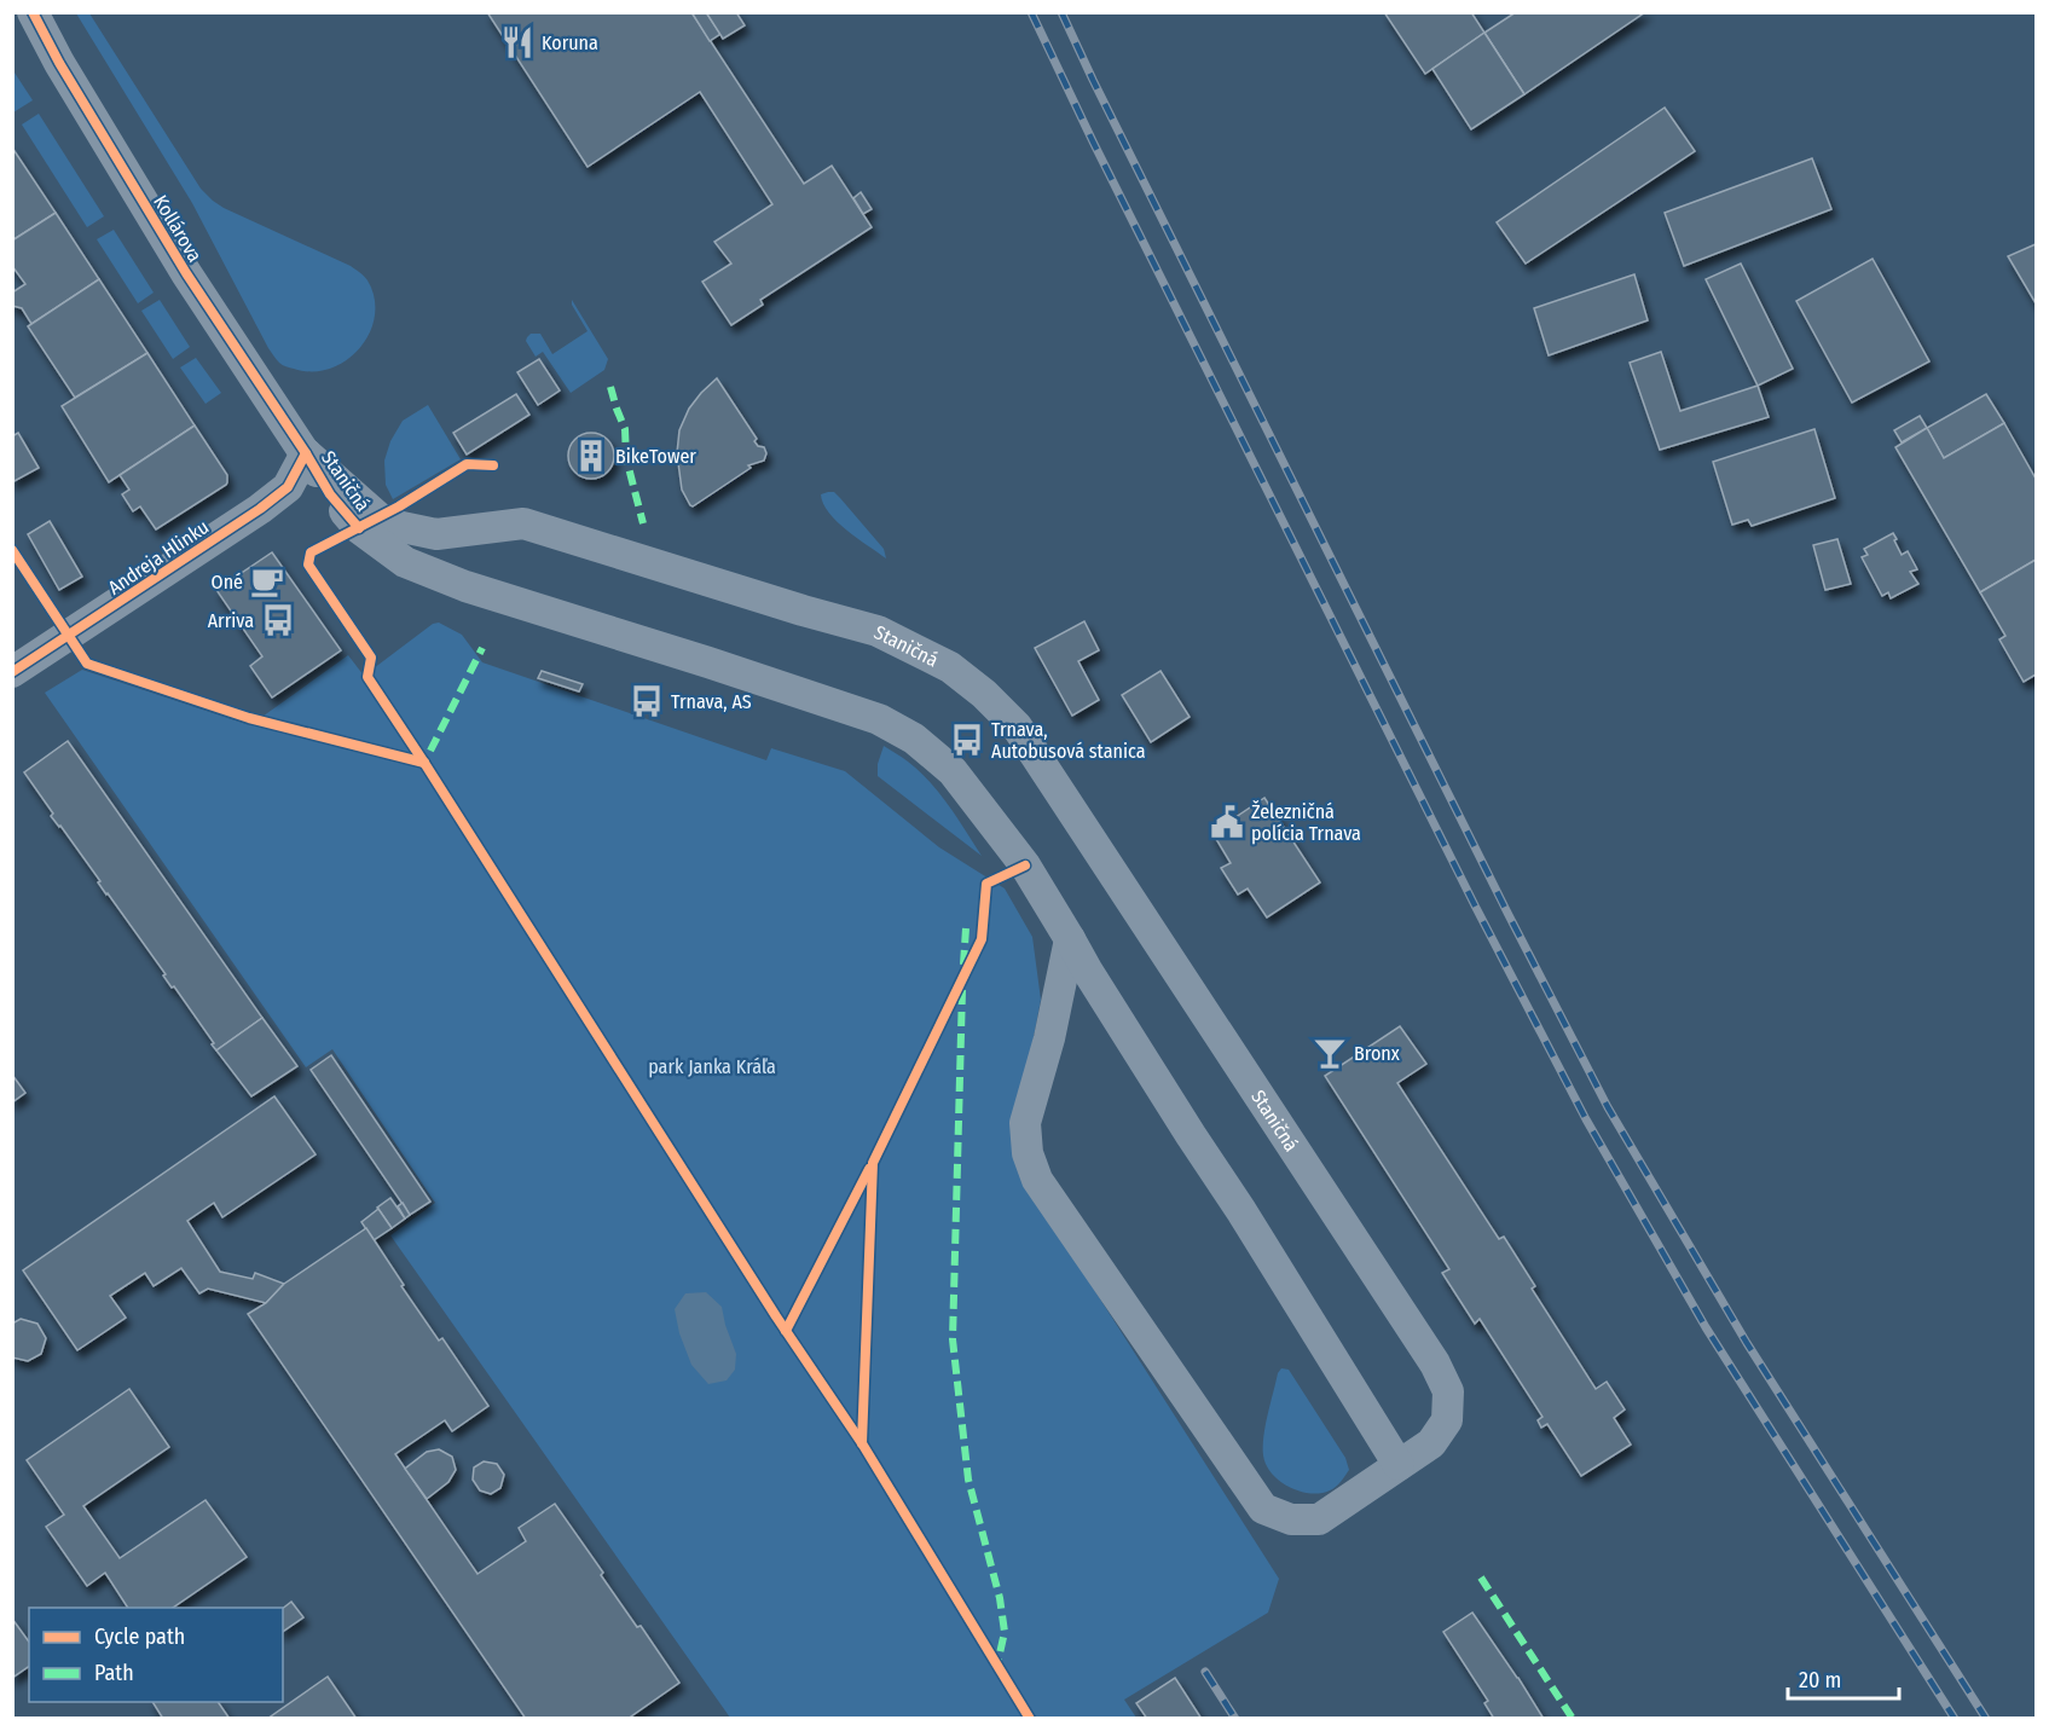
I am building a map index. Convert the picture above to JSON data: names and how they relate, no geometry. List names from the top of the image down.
{
  "streets": {
    "street": ["Kollárova", "Staničná", "Andreja Hlinku"]
  },
  "crossings": [
    ["Kollárova", "Staničná"],
    ["Kollárova", "Andreja Hlinku"],
    ["Staničná", "Andreja Hlinku"]
  ],
  "parks": ["park Janka Kráľa"],
  "places": {
    "restaurant": ["Koruna"],
    "building": ["BikeTower"],
    "cafe": ["Oné"],
    "bus stop": ["Arriva", "Trnava, AS", "Trnava, Autobusová stanica"],
    "public building": ["Železničná polícia Trnava"],
    "bar": ["Bronx"]
  },
  "legend": ["Cycle path", "Path"],
  "scale_bar": "20 m"
}
